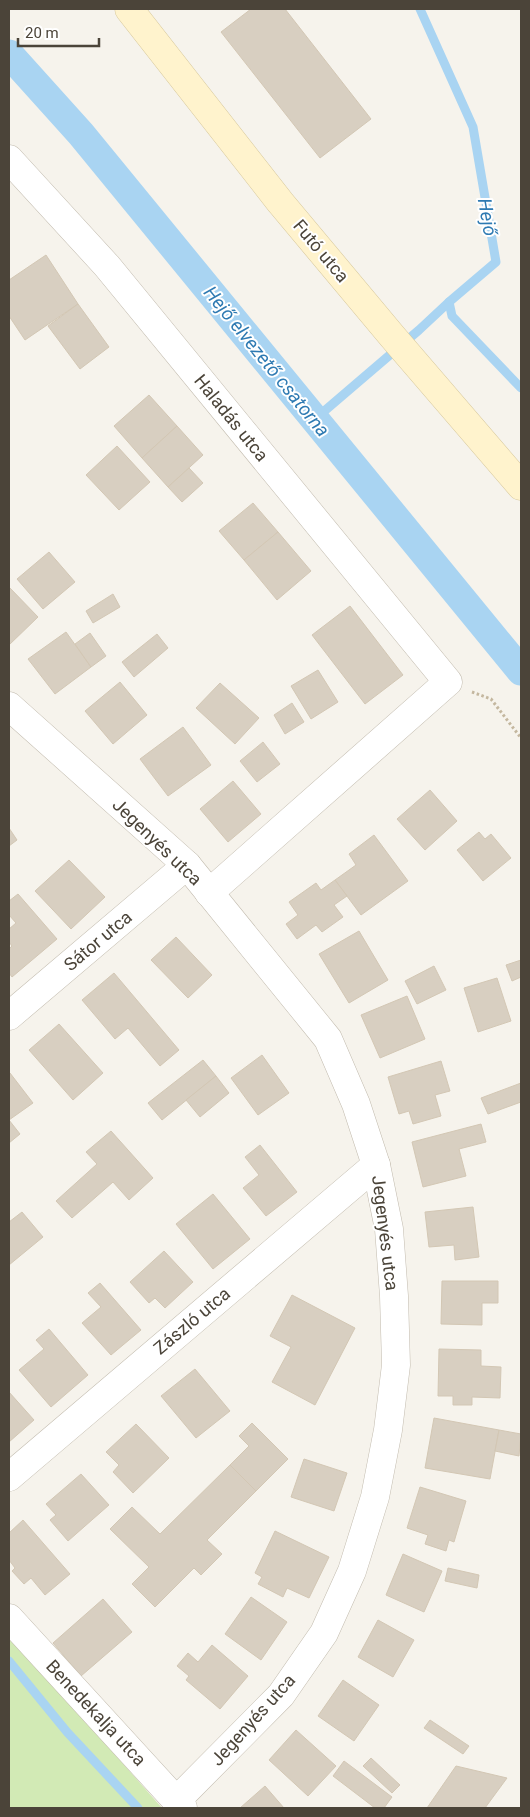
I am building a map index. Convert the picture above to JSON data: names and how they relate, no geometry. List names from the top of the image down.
{
  "streets": {
    "main road": ["Futó utca"],
    "street": [
      "Haladás utca",
      "Jegenyés utca",
      "Sátor utca",
      "Zászló utca",
      "Benedekalja utca"
    ]
  },
  "crossings": [
    ["Jegenyés utca", "Sátor utca"],
    ["Jegenyés utca", "Zászló utca"],
    ["Jegenyés utca", "Benedekalja utca"]
  ],
  "water": ["Hejő", "Hejő elvezető csatorna"],
  "scale_bar": "20 m"
}
